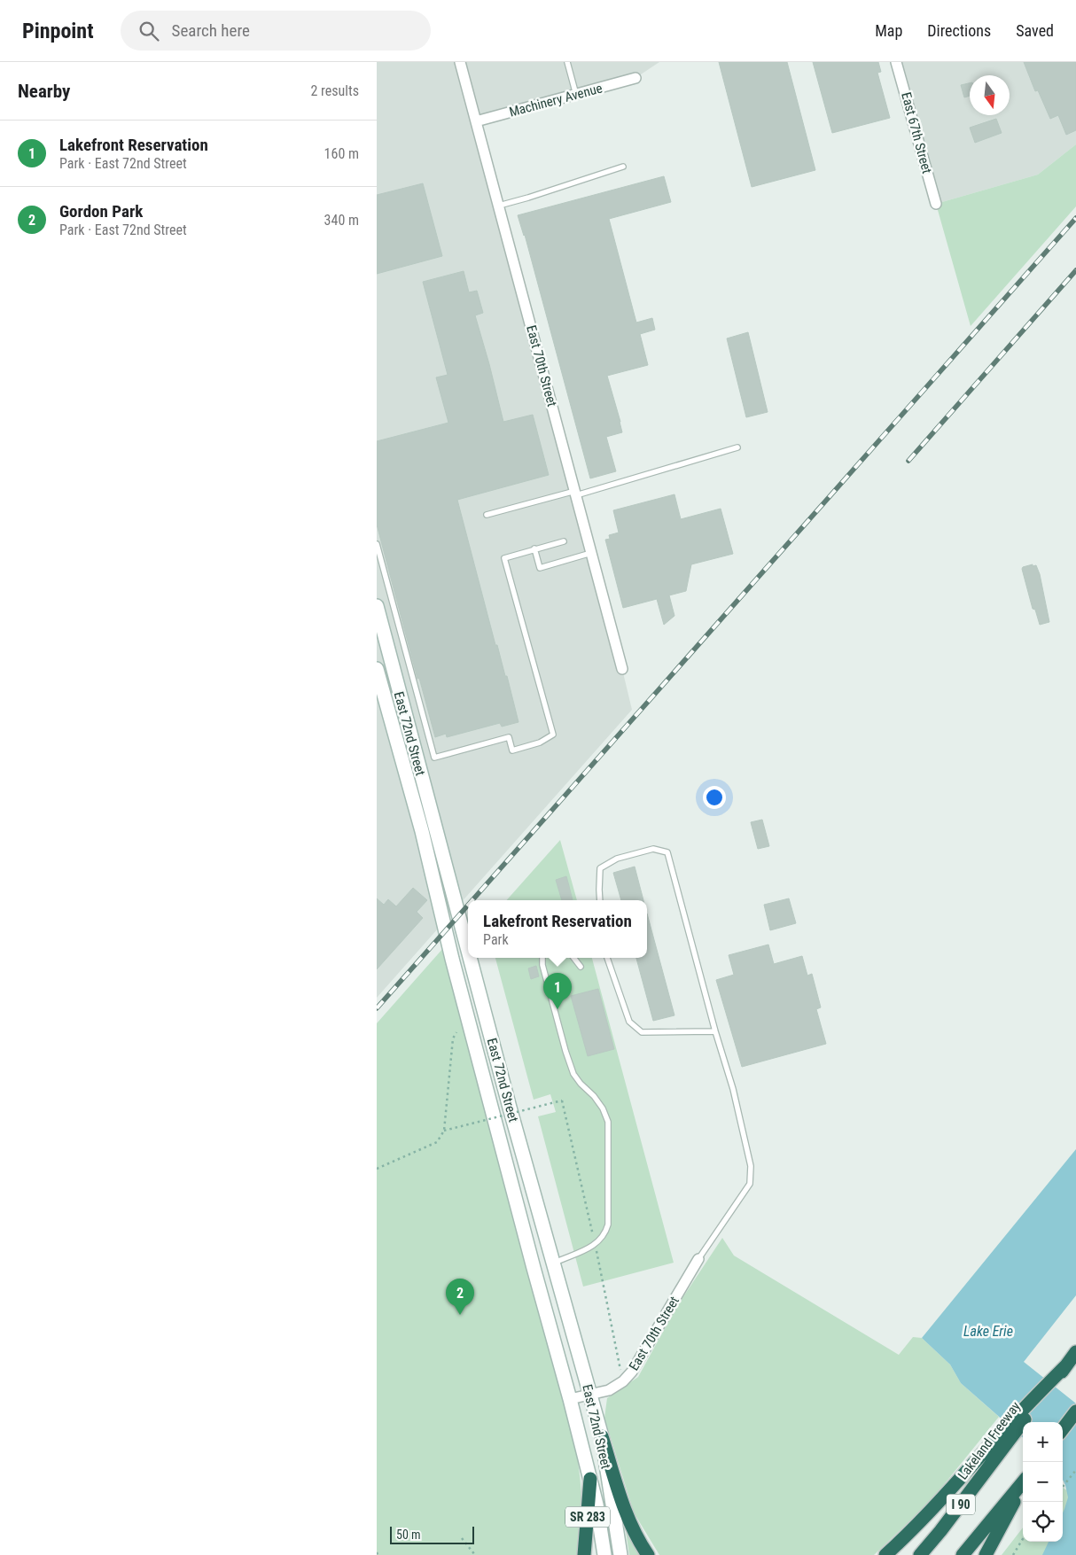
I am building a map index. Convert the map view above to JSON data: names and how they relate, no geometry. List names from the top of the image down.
{
  "streets": {
    "highway": ["Lakeland Freeway", "I 90", "SR 283"],
    "main road": ["East 72nd Street"],
    "street": ["Machinery Avenue", "East 67th Street", "East 70th Street"]
  },
  "crossings": [
    ["Machinery Avenue", "East 70th Street"],
    ["East 70th Street", "East 72nd Street"],
    ["East 72nd Street", "SR 283"]
  ],
  "water": ["Lake Erie"],
  "scale_bar": "50 m",
  "north": "bottom",
  "page": {
    "header": "Pinpoint",
    "search": "Search here",
    "nav": ["Map", "Directions", "Saved"],
    "heading": ["Nearby", "2 results"],
    "list": [
      {
        "mark": "1",
        "name": "Lakefront Reservation",
        "note": "Park · East 72nd Street",
        "value": "160 m"
      },
      {
        "mark": "2",
        "name": "Gordon Park",
        "note": "Park · East 72nd Street",
        "value": "340 m"
      }
    ],
    "popup": ["Lakefront Reservation", "Park"],
    "pins": ["1", "2"],
    "map_buttons": ["+", "−"],
    "scale": "50 m"
  }
}
